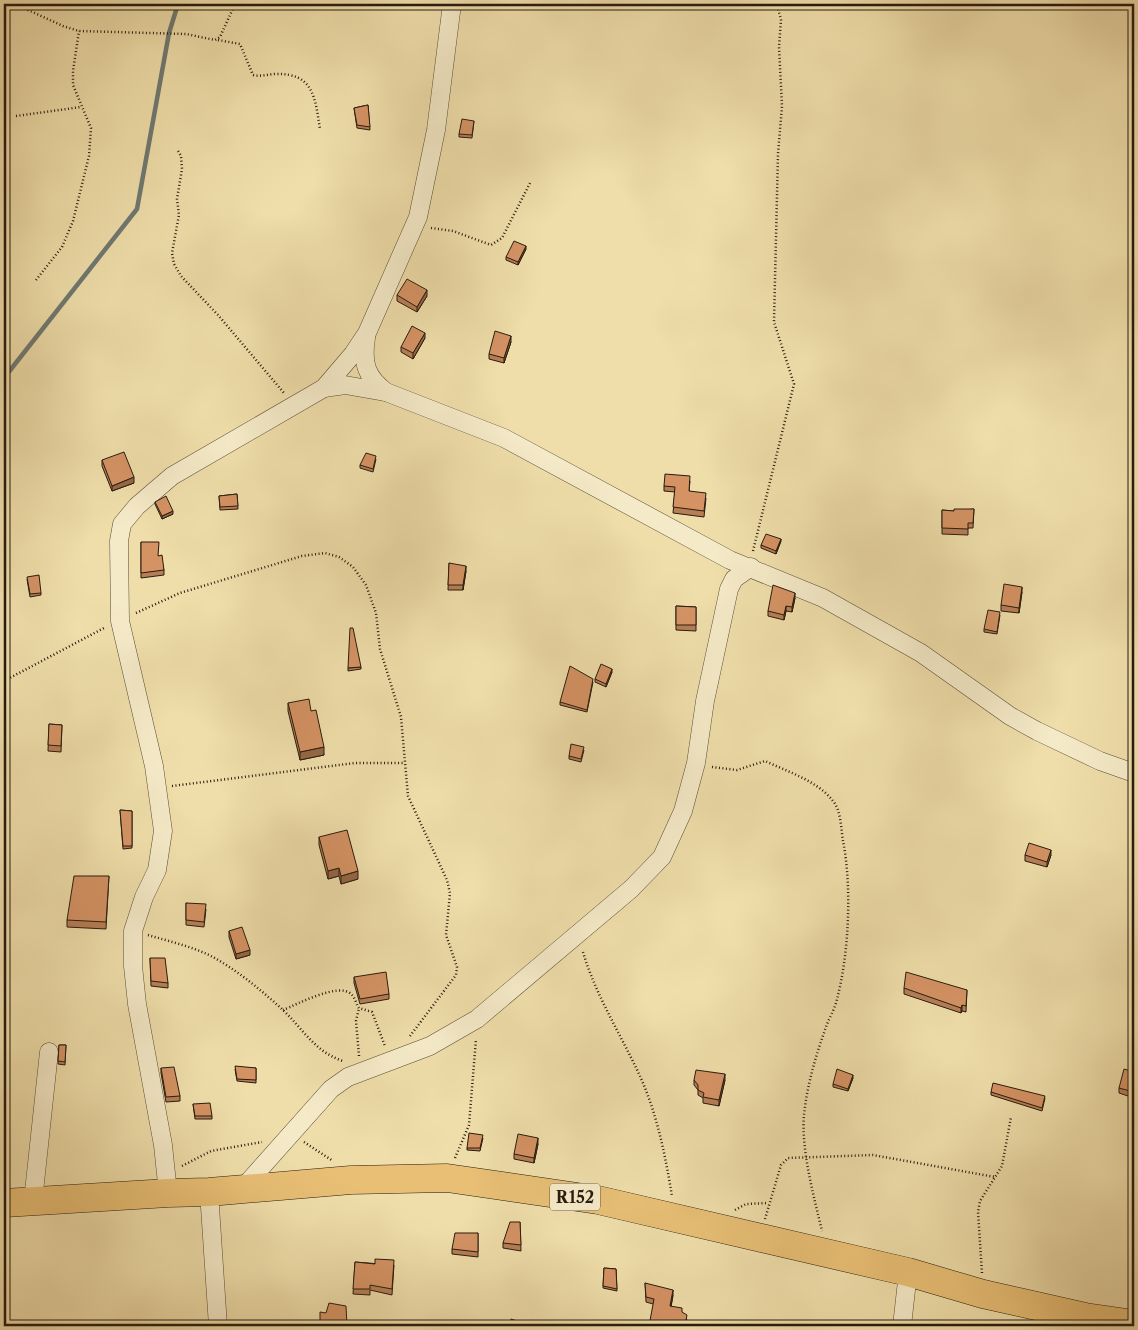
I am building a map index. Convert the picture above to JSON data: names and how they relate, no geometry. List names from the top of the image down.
{
  "streets": {
    "main road": ["R152"]
  }
}
